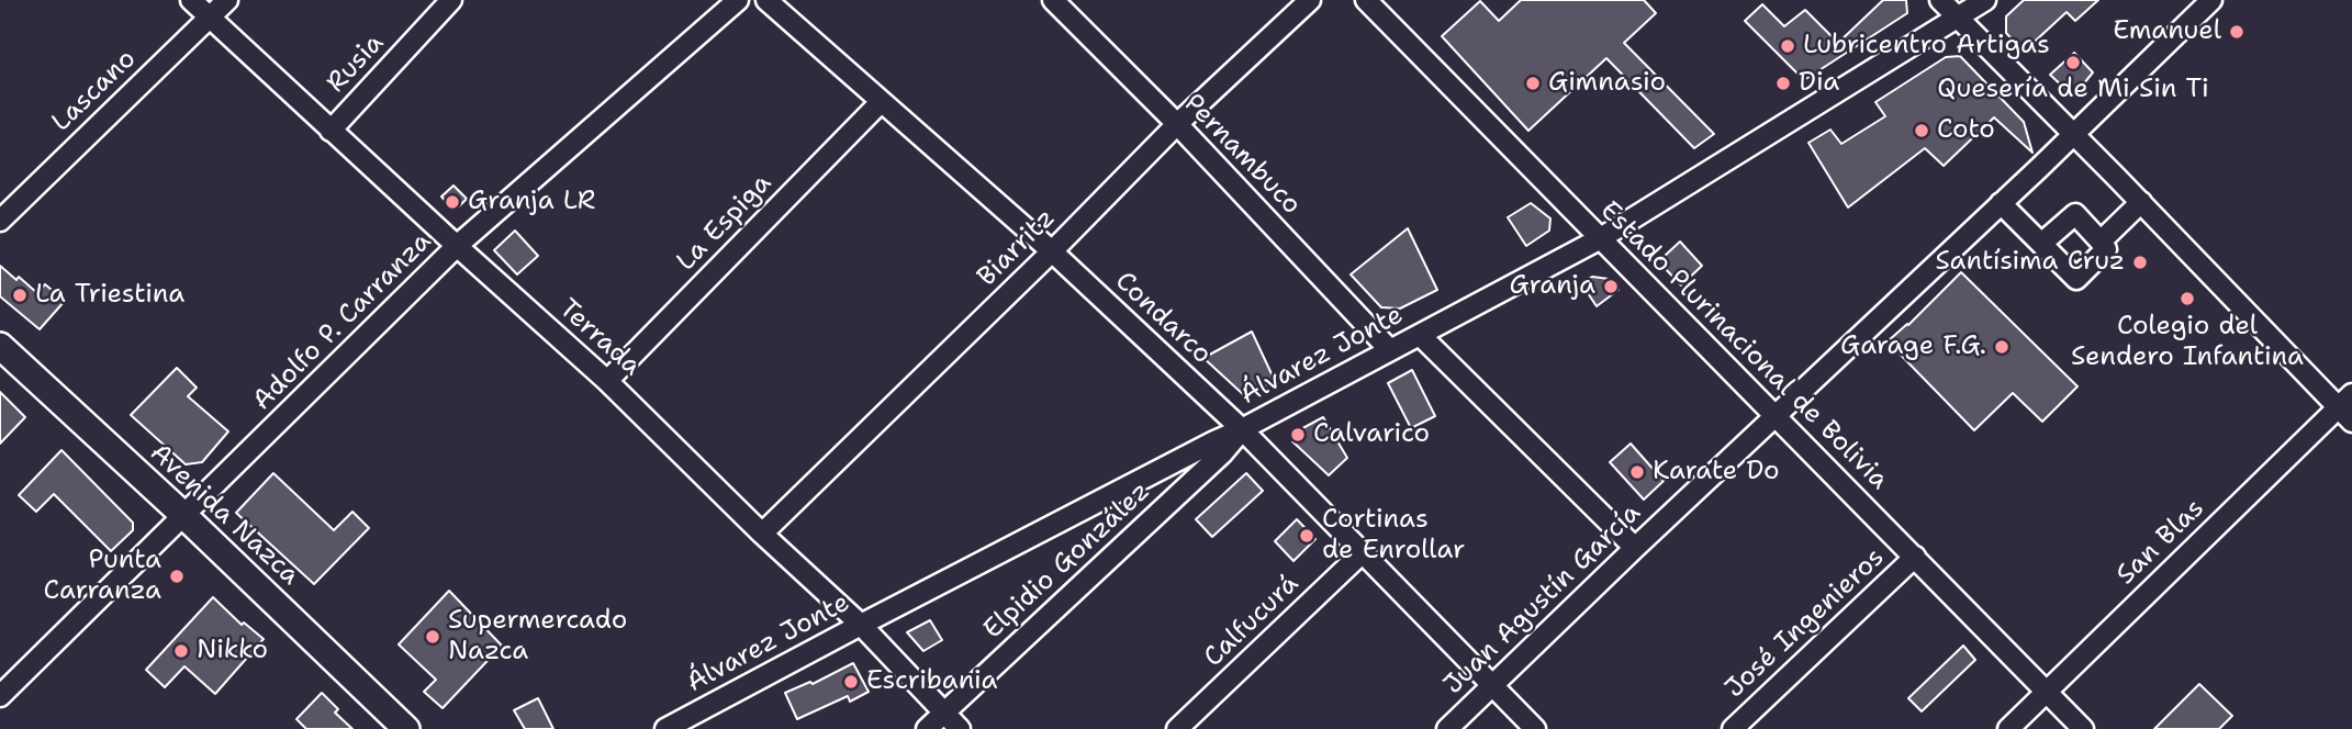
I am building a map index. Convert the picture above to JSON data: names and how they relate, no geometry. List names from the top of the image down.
{
  "streets": {
    "main road": ["Avenida Nazca"],
    "street": [
      "Rusia",
      "Lascano",
      "Pernambuco",
      "La Espiga",
      "Biarritz",
      "Condarco",
      "Adolfo P. Carranza",
      "Terrada",
      "Estado Plurinacional de Bolivia",
      "Álvarez Jonte",
      "San Blas",
      "Elpidio González",
      "Juan Agustín García",
      "Calfucurá",
      "José Ingenieros"
    ]
  },
  "crossings": [
    ["Rusia", "Terrada"],
    ["Lascano", "Terrada"],
    ["Pernambuco", "Biarritz"],
    ["Pernambuco", "Álvarez Jonte"],
    ["La Espiga", "Condarco"],
    ["La Espiga", "Terrada"],
    ["Biarritz", "Condarco"],
    ["Biarritz", "Terrada"],
    ["Condarco", "Álvarez Jonte"],
    ["Condarco", "Elpidio González"],
    ["Condarco", "Juan Agustín García"],
    ["Condarco", "Calfucurá"],
    ["Adolfo P. Carranza", "Terrada"],
    ["Adolfo P. Carranza", "Avenida Nazca"],
    ["Terrada", "Álvarez Jonte"],
    ["Terrada", "Elpidio González"],
    ["Estado Plurinacional de Bolivia", "Álvarez Jonte"],
    ["Estado Plurinacional de Bolivia", "San Blas"],
    ["Estado Plurinacional de Bolivia", "Juan Agustín García"],
    ["Estado Plurinacional de Bolivia", "José Ingenieros"],
    ["Álvarez Jonte", "Elpidio González"]
  ],
  "places": [
    "Emanuel",
    "Lubricentro Artigas",
    "Quesería de Mi Sin Ti",
    "Gimnasio",
    "Dia",
    "Coto",
    "Granja LR",
    "Santísima Cruz",
    "Granja",
    "La Triestina",
    "Colegio del Sendero Infantina",
    "Garage F.G.",
    "Calvarico",
    "Karate Do",
    "Cortinas de Enrollar",
    "Punta Carranza",
    "Supermercado Nazca",
    "Nikko",
    "Escribania"
  ]
}
